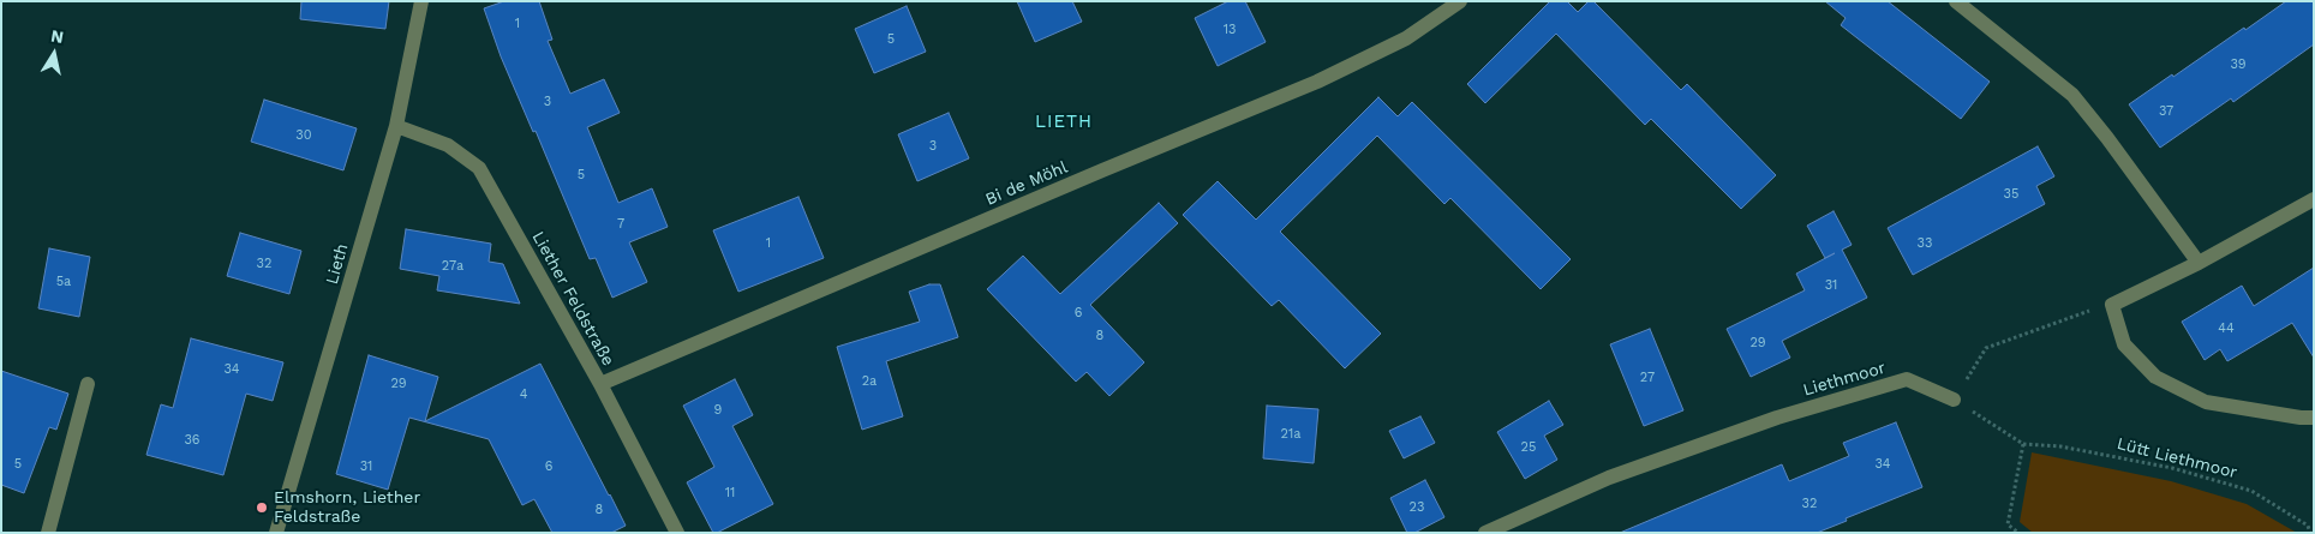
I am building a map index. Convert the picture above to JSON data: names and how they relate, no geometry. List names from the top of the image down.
{
  "streets": {
    "street": [
      "Bi de Möhl",
      "Lieth",
      "Liether Feldstraße",
      "Liethmoor"
    ],
    "path": ["Lütt Liethmoor"]
  },
  "crossings": [
    ["Bi de Möhl", "Liether Feldstraße"],
    ["Lieth", "Liether Feldstraße"]
  ],
  "districts": ["LIETH"],
  "places": ["Elmshorn, Liether Feldstraße"],
  "house_numbers": [
    "1",
    "13",
    "5",
    "39",
    "3",
    "37",
    "30",
    "3",
    "5",
    "35",
    "7",
    "1",
    "33",
    "32",
    "27a",
    "5a",
    "31",
    "6",
    "44",
    "8",
    "29",
    "34",
    "27",
    "2a",
    "29",
    "4",
    "9",
    "21a",
    "36",
    "25",
    "5",
    "34",
    "31",
    "6",
    "11",
    "32",
    "23",
    "8"
  ],
  "north": "top"
}
